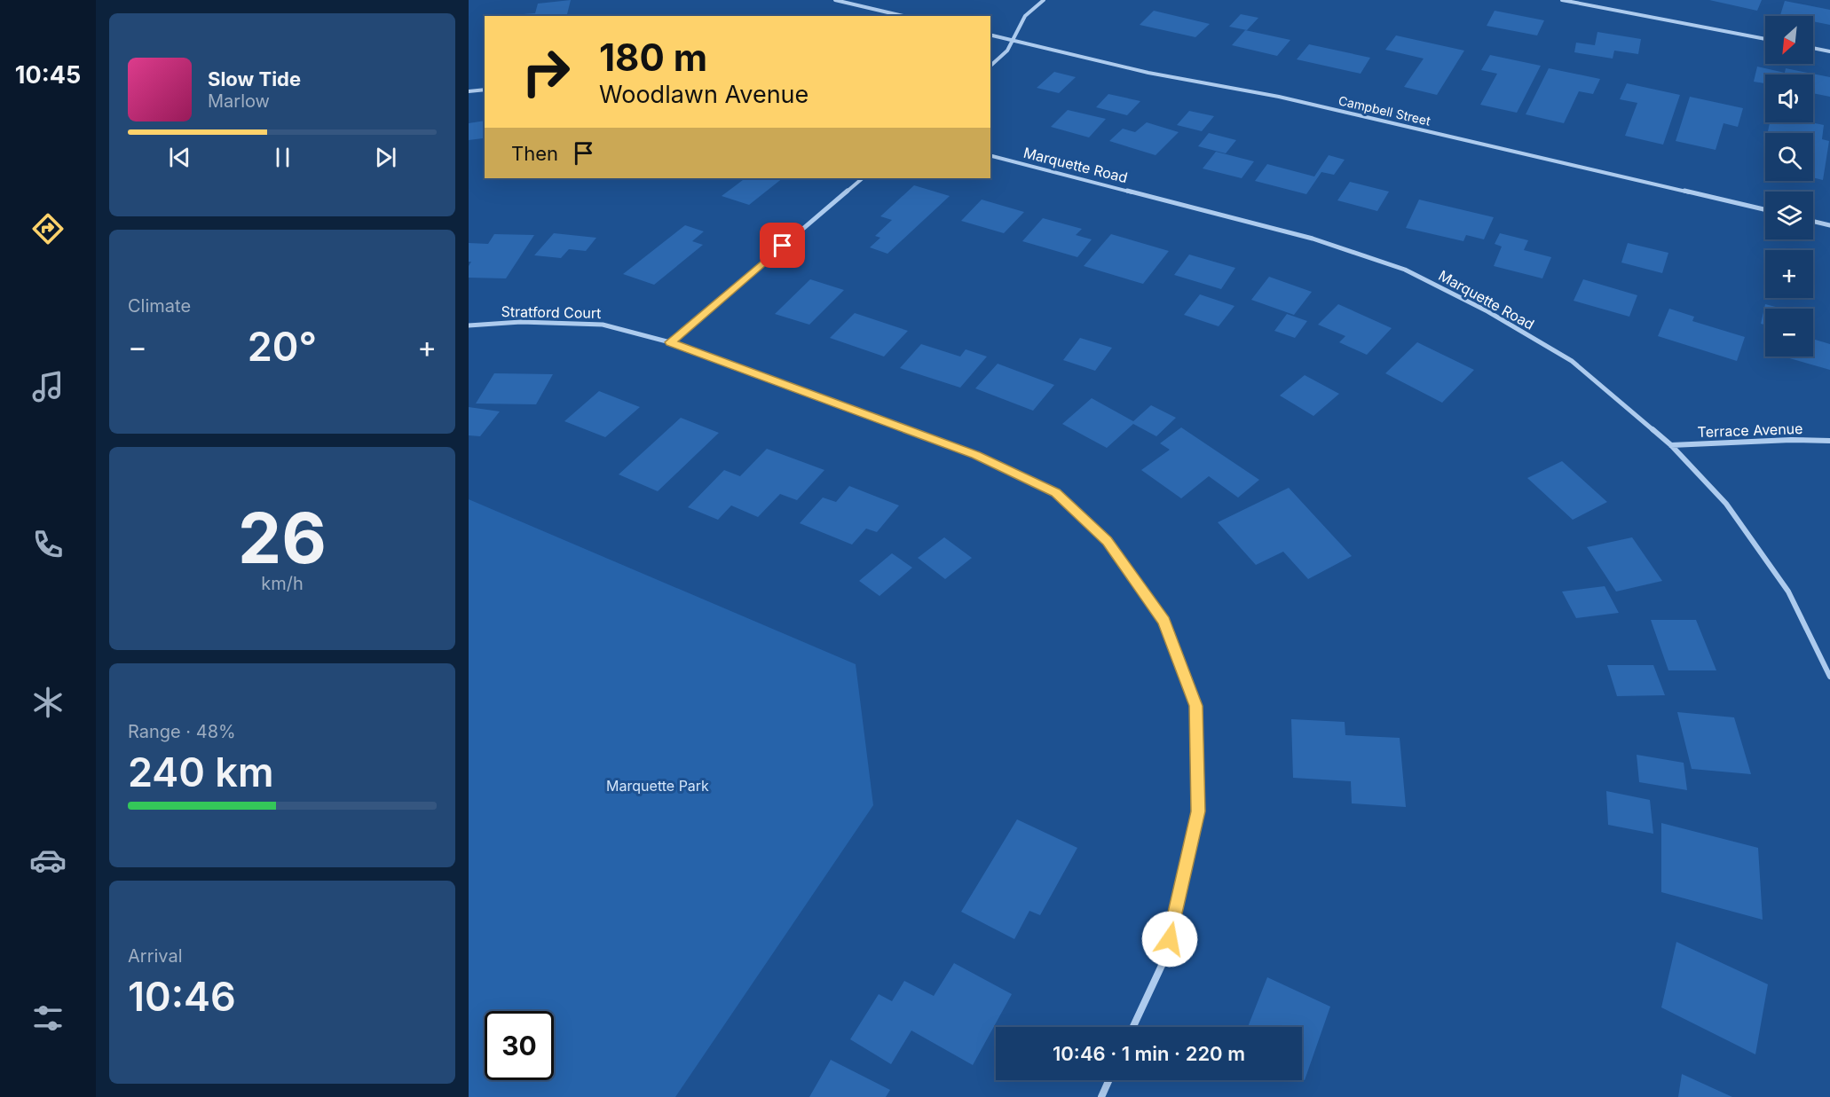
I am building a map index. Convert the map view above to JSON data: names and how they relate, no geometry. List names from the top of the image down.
{
  "streets": {
    "street": [
      "Campbell Street",
      "Marquette Road",
      "Stratford Court",
      "Terrace Avenue"
    ]
  },
  "crossings": [
    ["Marquette Road", "Terrace Avenue"]
  ],
  "parks": ["Marquette Park"],
  "north": "bottom left",
  "page": {
    "tabs": "10:45",
    "map_buttons": ["+", "−"],
    "turn": ["180 m", "Woodlawn Avenue"],
    "song": ["Slow Tide", "Marlow"],
    "then": "Then",
    "tile": [
      "Climate",
      ["26", "km/h"],
      ["Range · 48%", "240 km"],
      ["Arrival", "10:46"]
    ],
    "heat": ["−", "20°", "+"],
    "limit": "30",
    "trip": "10:46 · 1 min · 220 m"
  }
}
